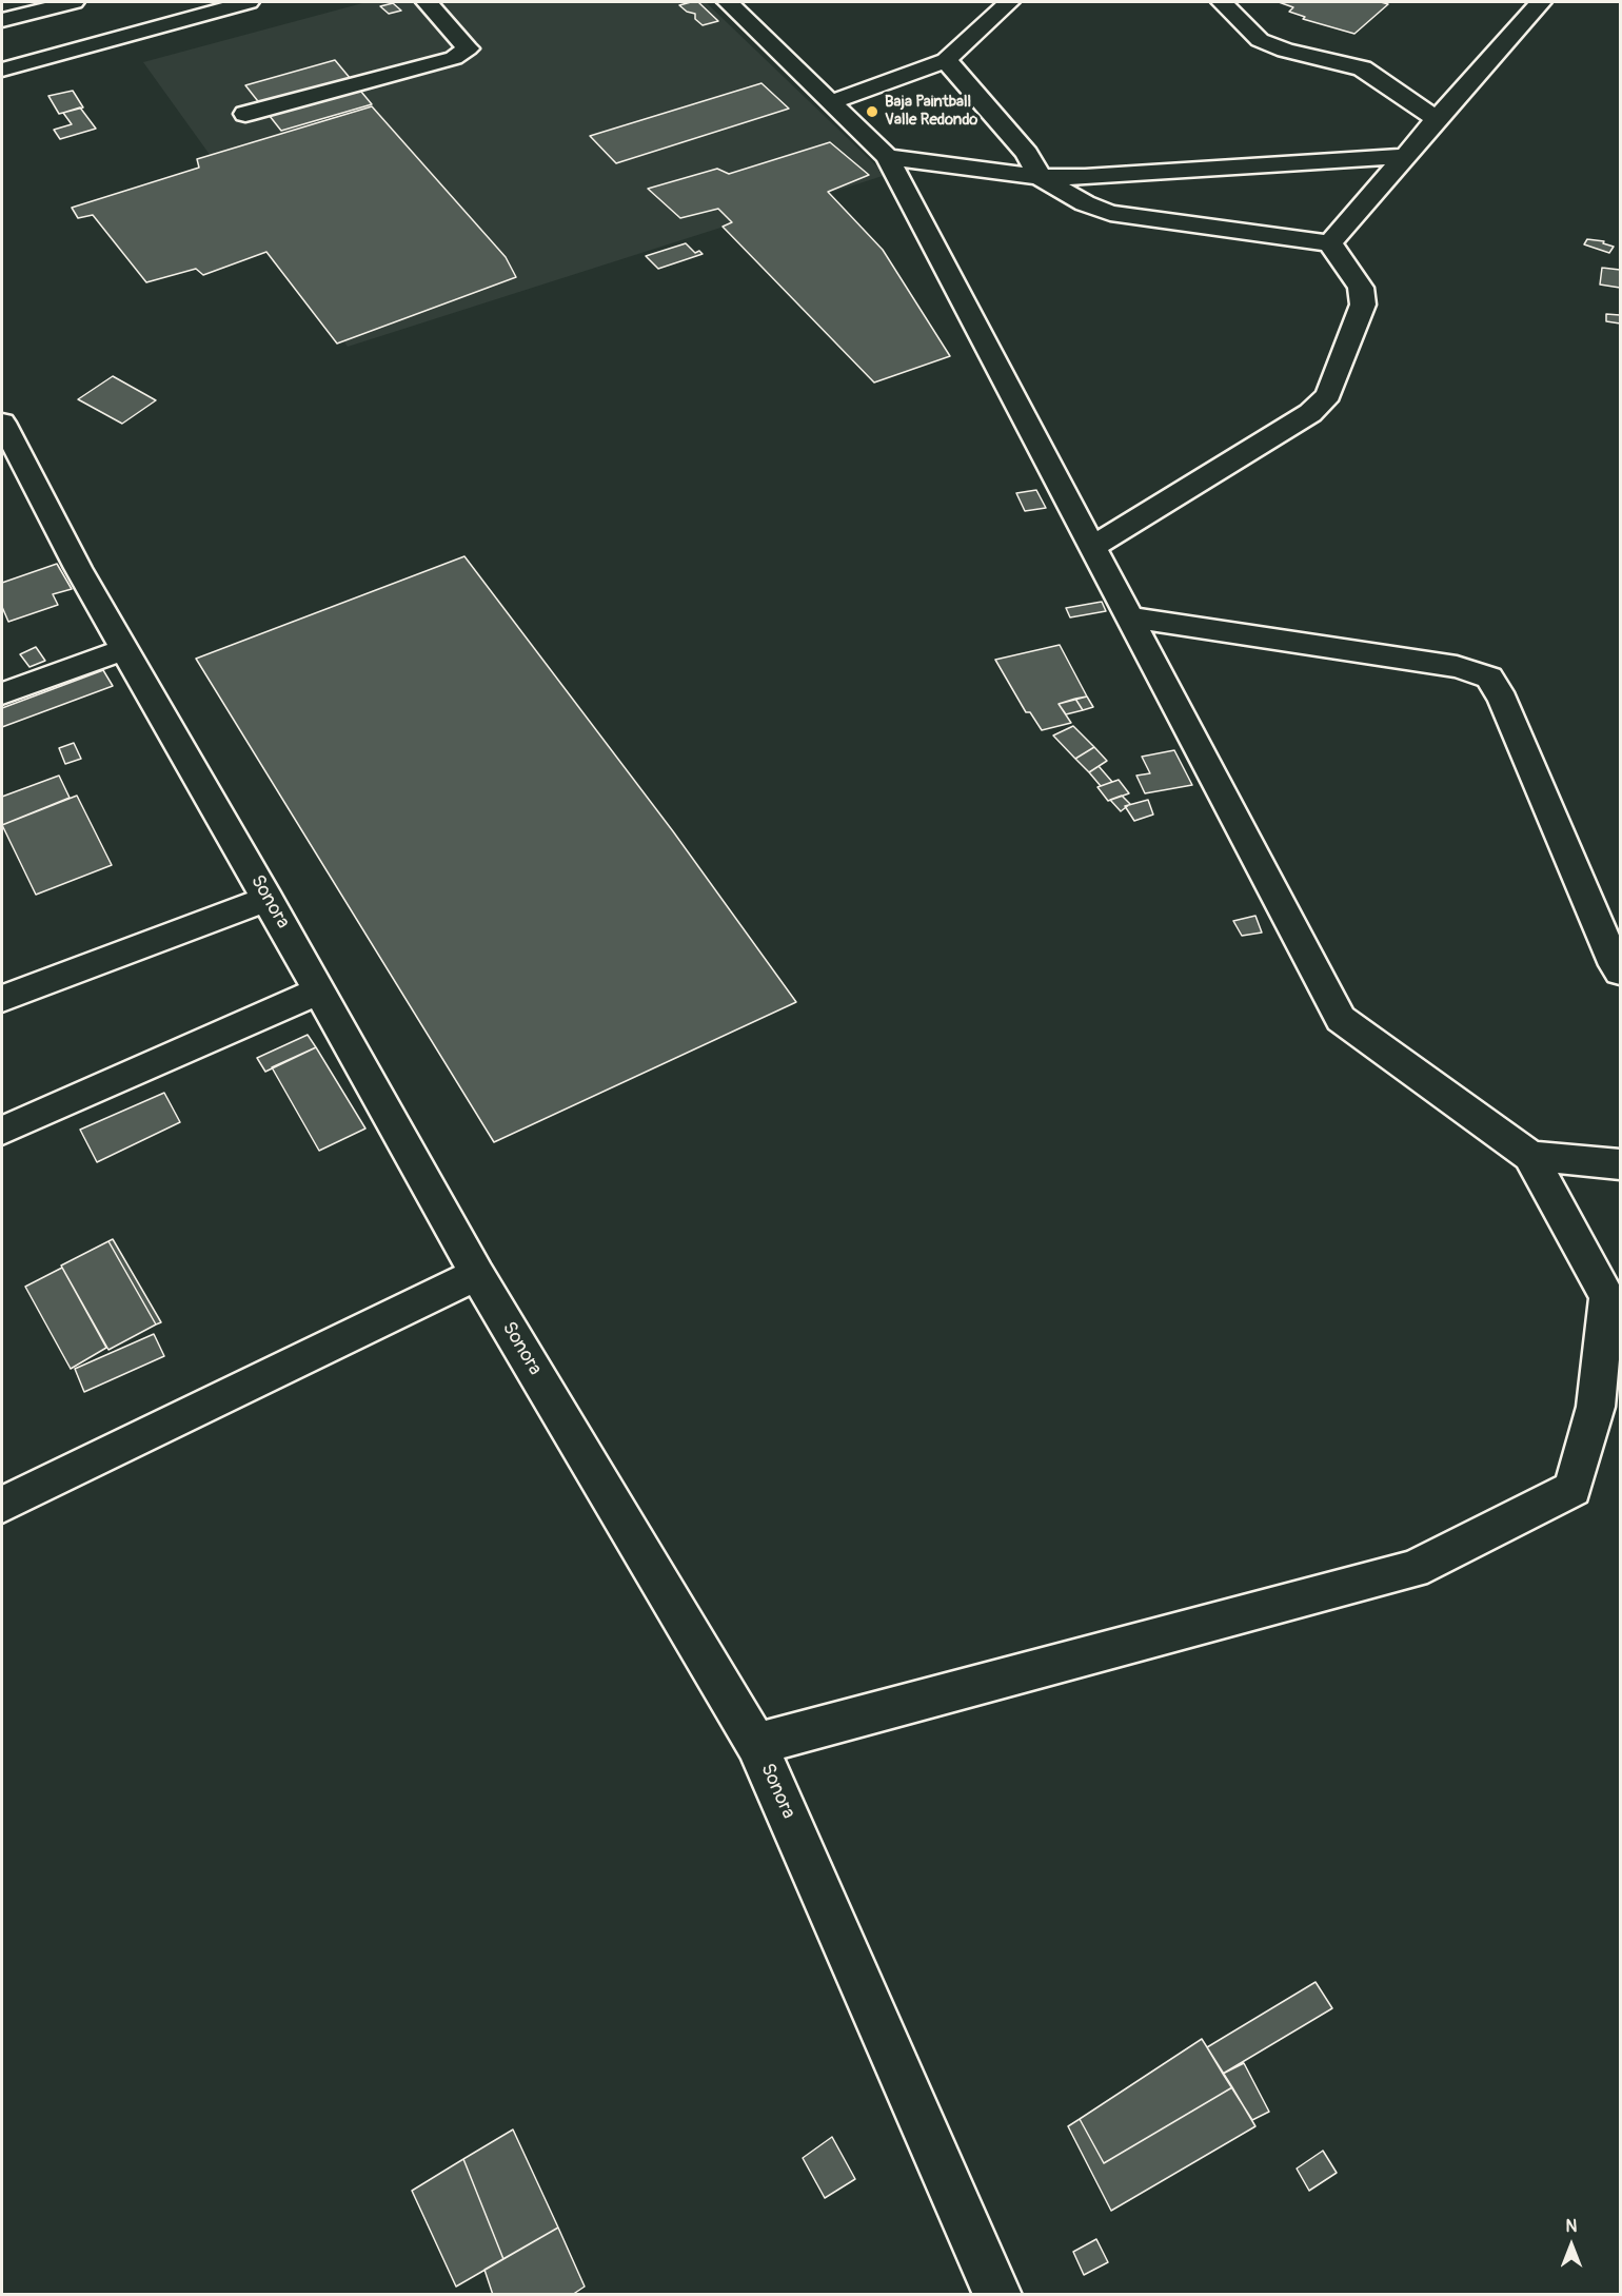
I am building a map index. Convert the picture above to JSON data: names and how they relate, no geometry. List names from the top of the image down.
{
  "streets": {
    "street": ["Sonora"]
  },
  "places": ["Baja Paintball Valle Redondo"],
  "north": "top"
}
